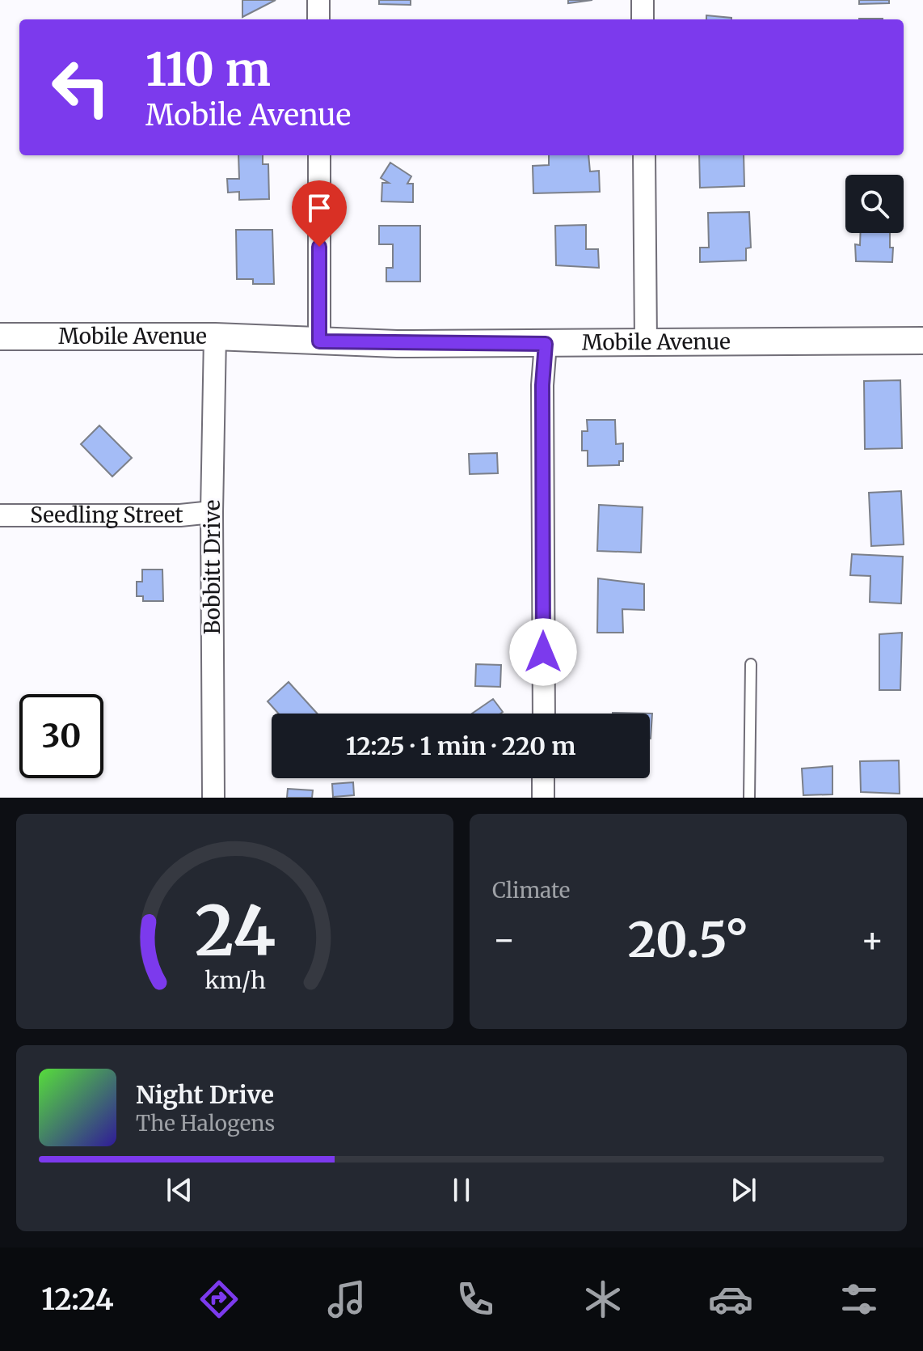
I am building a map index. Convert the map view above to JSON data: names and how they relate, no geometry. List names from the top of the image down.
{
  "streets": {
    "street": ["Mobile Avenue", "Seedling Street", "Bobbitt Drive"]
  },
  "crossings": [
    ["Mobile Avenue", "Bobbitt Drive"],
    ["Seedling Street", "Bobbitt Drive"]
  ],
  "page": {
    "turn": ["110 m", "Mobile Avenue"],
    "limit": "30",
    "trip": "12:25 · 1 min · 220 m",
    "tile": "Climate",
    "heat": ["−", "20.5°", "+"],
    "song": ["Night Drive", "The Halogens"],
    "tabs": "12:24",
    "gauge": ["24", "km/h"]
  }
}
